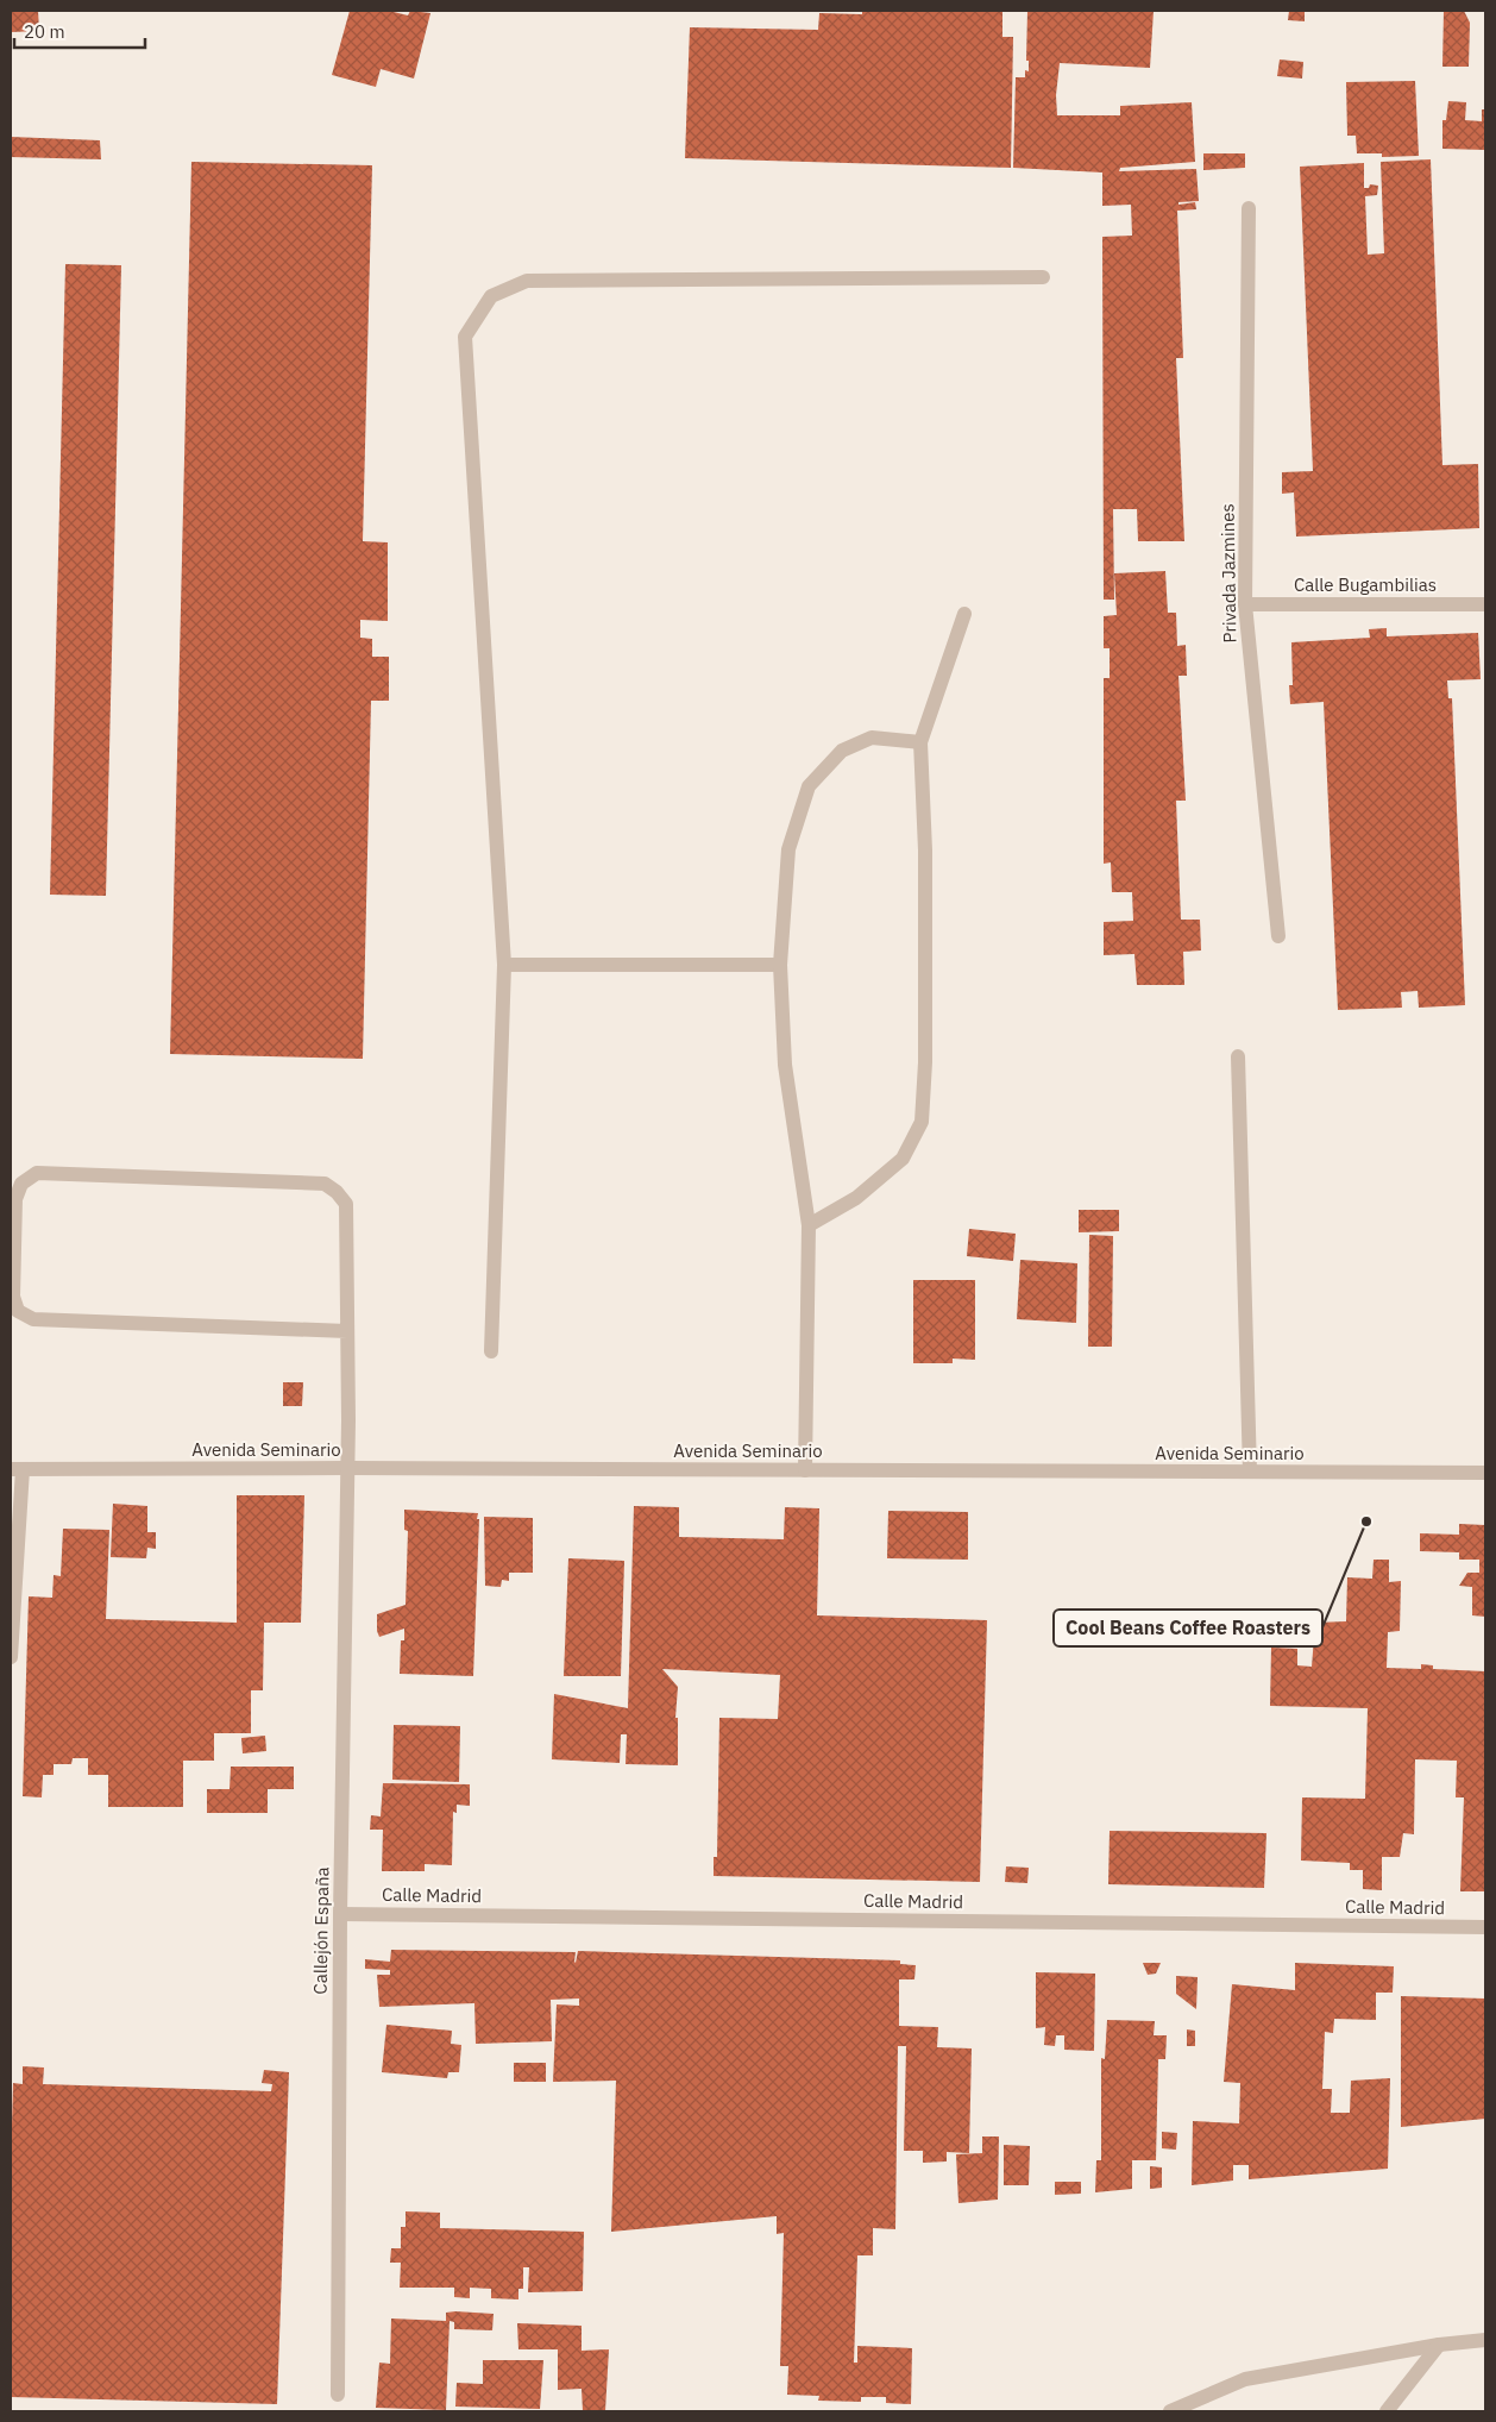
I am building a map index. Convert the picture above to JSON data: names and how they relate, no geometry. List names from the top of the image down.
{
  "streets": {
    "street": [
      "Privada Jazmines",
      "Calle Bugambilias",
      "Avenida Seminario",
      "Calle Madrid",
      "Callejón España"
    ]
  },
  "crossings": [
    ["Privada Jazmines", "Calle Bugambilias"],
    ["Avenida Seminario", "Callejón España"],
    ["Calle Madrid", "Callejón España"]
  ],
  "places": ["Cool Beans Coffee Roasters"],
  "scale_bar": "20 m"
}
